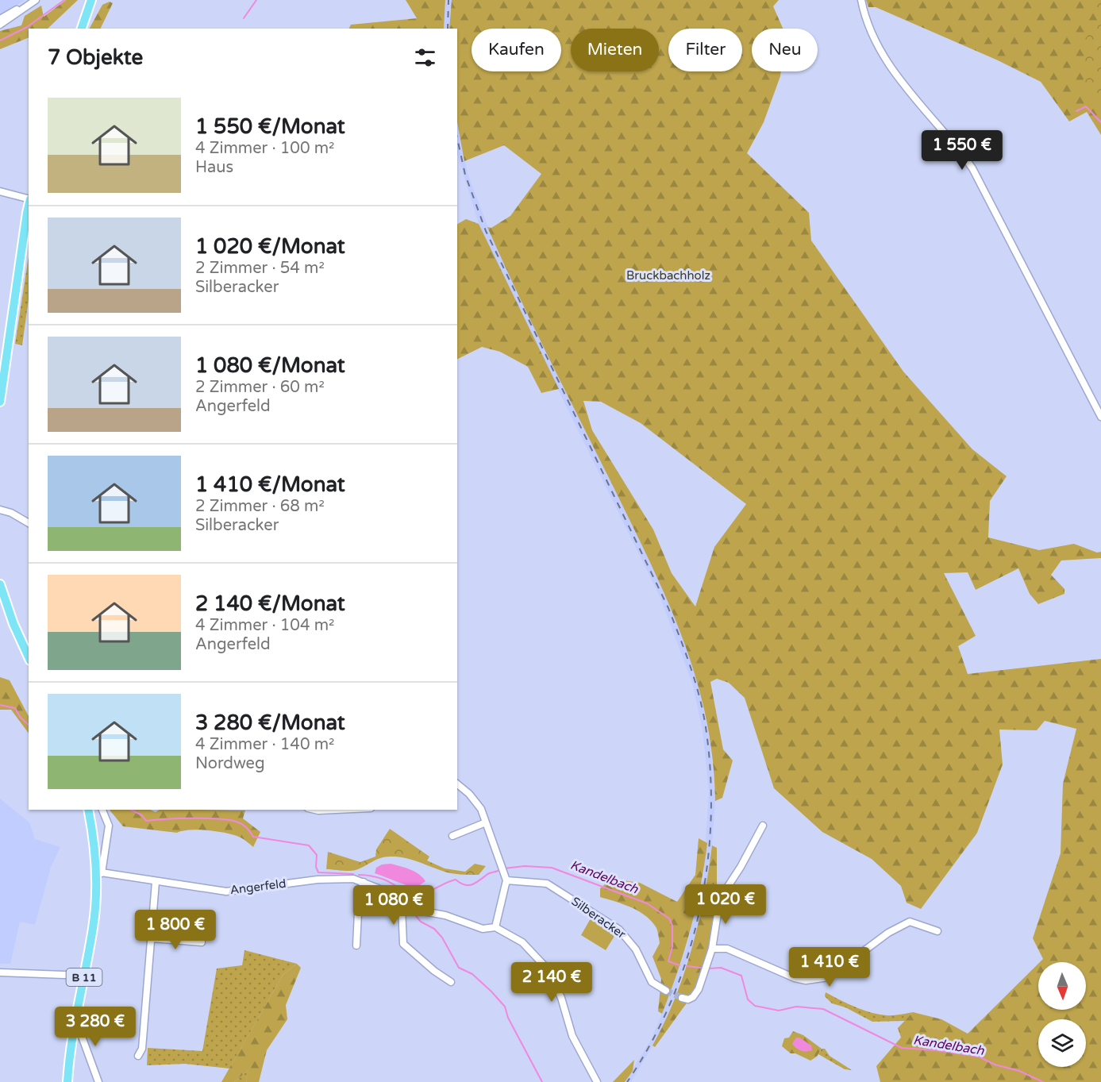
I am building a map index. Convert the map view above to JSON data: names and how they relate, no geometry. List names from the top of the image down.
{
  "streets": {
    "main road": ["B 11"],
    "street": ["Angerfeld", "Silberacker"]
  },
  "crossings": [
    ["Angerfeld", "B 11"]
  ],
  "water": ["Kandelbach"],
  "parks": ["Bruckbachholz"],
  "north": "bottom",
  "page": {
    "chip": [
      "Kaufen",
      "Mieten",
      "Filter",
      "Neu"
    ],
    "heading": "7 Objekte",
    "list": [
      {
        "name": "1 550 €/Monat",
        "note": "4 Zimmer · 100 m² · Haus"
      },
      {
        "name": "1 020 €/Monat",
        "note": "2 Zimmer · 54 m² · Silberacker"
      },
      {
        "name": "1 080 €/Monat",
        "note": "2 Zimmer · 60 m² · Angerfeld"
      },
      {
        "name": "1 410 €/Monat",
        "note": "2 Zimmer · 68 m² · Silberacker"
      },
      {
        "name": "2 140 €/Monat",
        "note": "4 Zimmer · 104 m² · Angerfeld"
      },
      {
        "name": "3 280 €/Monat",
        "note": "4 Zimmer · 140 m² · Nordweg"
      }
    ],
    "price": [
      "1 550 €",
      "1 020 €",
      "1 080 €",
      "1 800 €",
      "1 410 €",
      "2 140 €",
      "3 280 €"
    ]
  }
}
